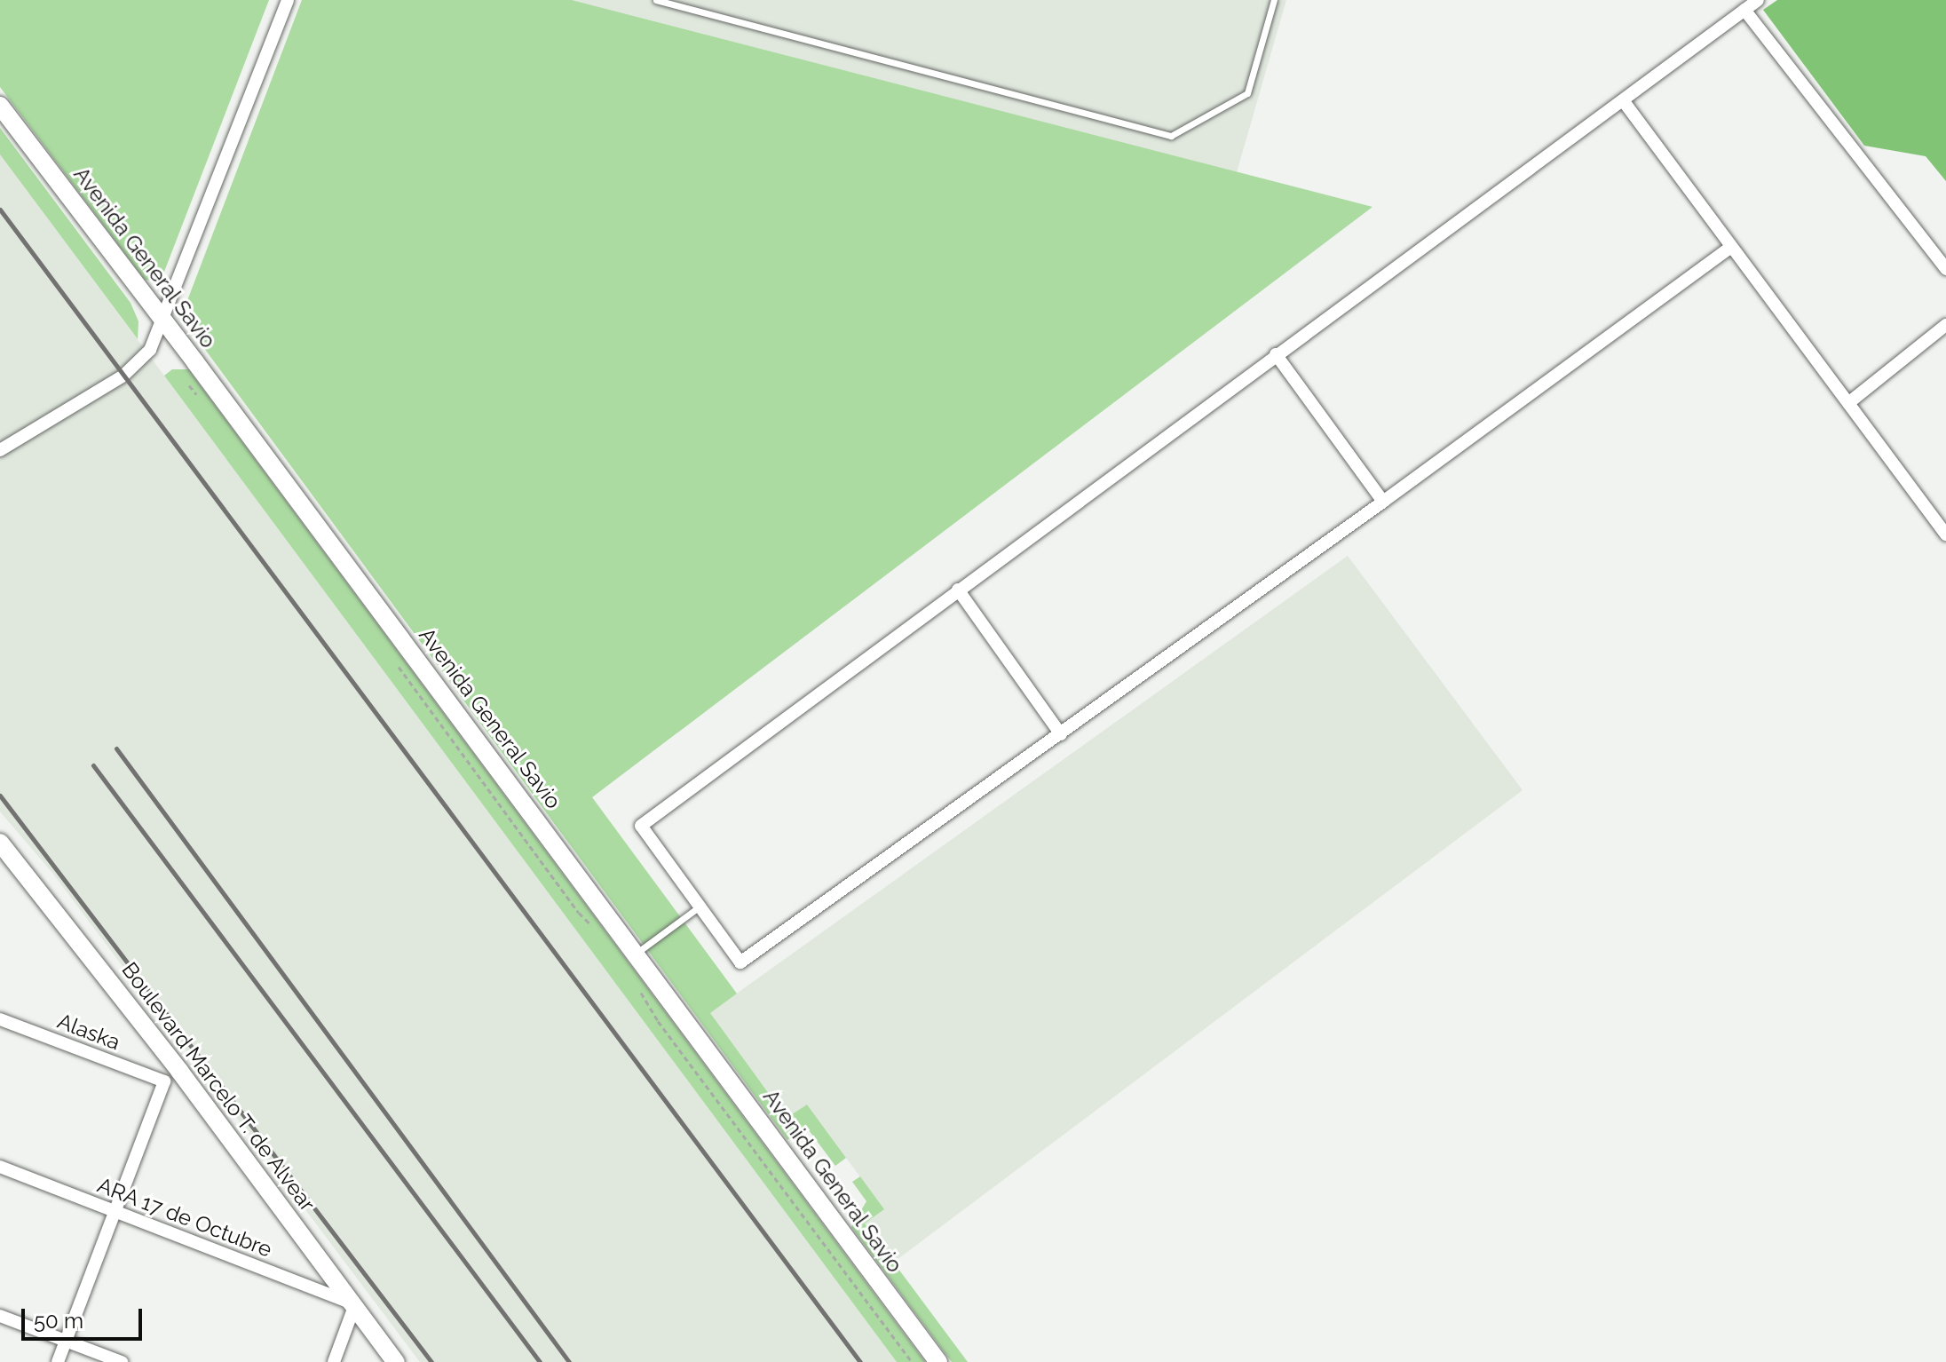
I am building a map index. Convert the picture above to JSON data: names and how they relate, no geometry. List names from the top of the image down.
{
  "streets": {
    "main road": ["Avenida General Savio", "Boulevard Marcelo T. de Alvear"],
    "street": ["Alaska", "ARA 17 de Octubre"]
  },
  "crossings": [
    ["Alaska", "Boulevard Marcelo T. de Alvear"],
    ["Boulevard Marcelo T. de Alvear", "ARA 17 de Octubre"]
  ],
  "scale_bar": "50 m"
}
